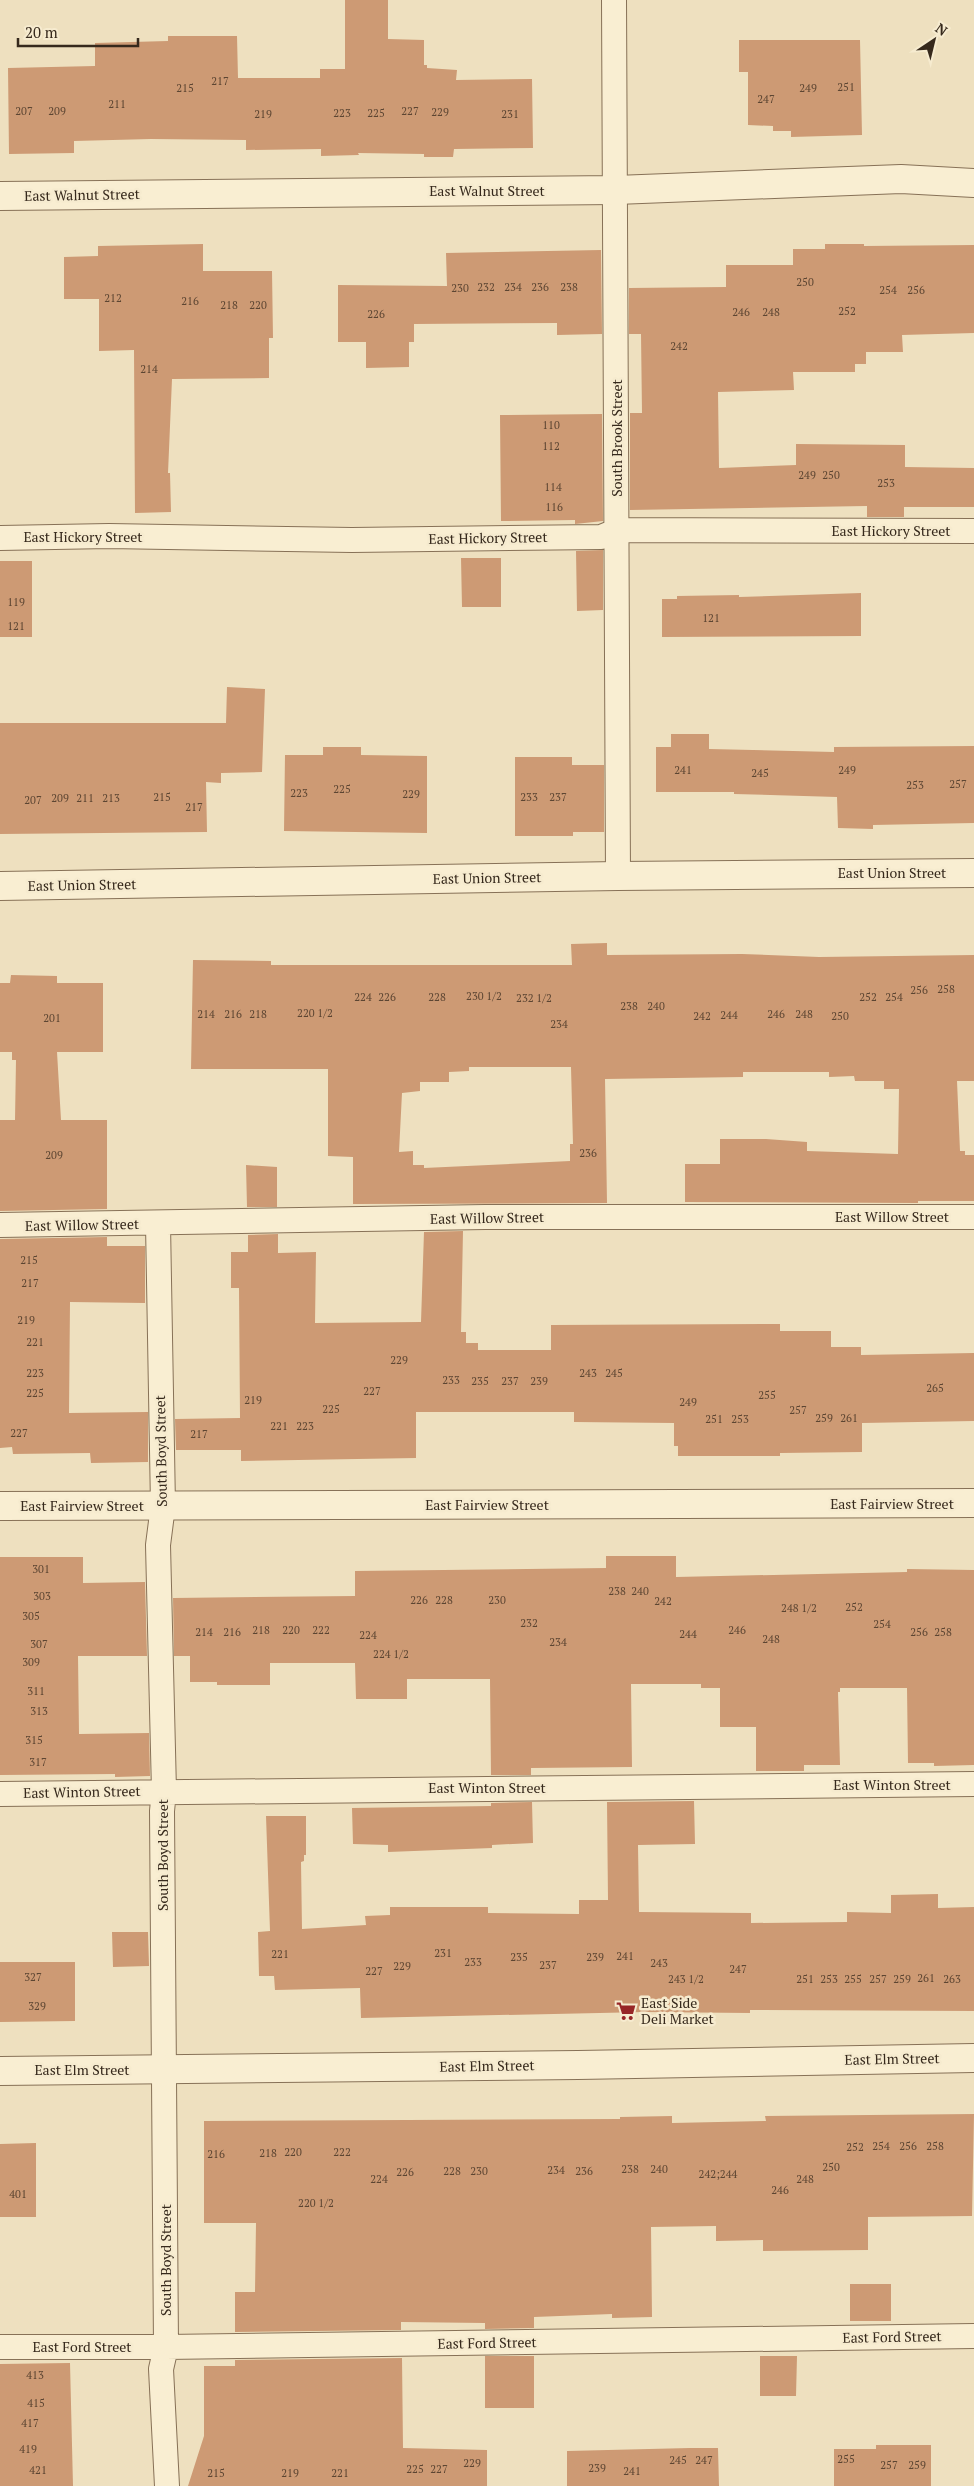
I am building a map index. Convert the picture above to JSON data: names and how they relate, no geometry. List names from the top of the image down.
{
  "streets": {
    "street": [
      "East Walnut Street",
      "East Union Street",
      "East Fairview Street",
      "East Elm Street"
    ],
    "lane": [
      "South Brook Street",
      "East Hickory Street",
      "East Willow Street",
      "South Boyd Street",
      "East Winton Street",
      "East Ford Street"
    ]
  },
  "crossings": [
    ["East Walnut Street", "South Brook Street"],
    ["South Brook Street", "East Hickory Street"],
    ["South Brook Street", "East Union Street"],
    ["East Willow Street", "South Boyd Street"],
    ["South Boyd Street", "East Fairview Street"],
    ["South Boyd Street", "East Winton Street"],
    ["South Boyd Street", "East Elm Street"],
    ["South Boyd Street", "East Ford Street"]
  ],
  "places": {
    "supermarket": ["East Side Deli Market"]
  },
  "house_numbers": [
    "217",
    "251",
    "215",
    "249",
    "247",
    "211",
    "207",
    "209",
    "227",
    "229",
    "223",
    "225",
    "219",
    "231",
    "250",
    "232",
    "234",
    "236",
    "238",
    "230",
    "254",
    "256",
    "212",
    "216",
    "218",
    "220",
    "252",
    "246",
    "248",
    "226",
    "242",
    "214",
    "110",
    "112",
    "249",
    "250",
    "253",
    "114",
    "116",
    "119",
    "121",
    "121",
    "241",
    "249",
    "245",
    "257",
    "253",
    "225",
    "223",
    "229",
    "215",
    "233",
    "237",
    "209",
    "211",
    "213",
    "207",
    "217",
    "258",
    "256",
    "230 1/2",
    "224",
    "226",
    "228",
    "252",
    "254",
    "232 1/2",
    "238",
    "240",
    "220 1/2",
    "214",
    "216",
    "218",
    "246",
    "248",
    "244",
    "242",
    "250",
    "201",
    "234",
    "236",
    "209",
    "215",
    "217",
    "219",
    "221",
    "229",
    "223",
    "243",
    "245",
    "233",
    "235",
    "237",
    "239",
    "265",
    "227",
    "225",
    "255",
    "219",
    "249",
    "225",
    "257",
    "259",
    "261",
    "251",
    "253",
    "221",
    "223",
    "227",
    "217",
    "301",
    "238",
    "240",
    "303",
    "226",
    "228",
    "230",
    "242",
    "252",
    "248 1/2",
    "305",
    "232",
    "254",
    "218",
    "220",
    "222",
    "246",
    "214",
    "216",
    "256",
    "258",
    "244",
    "224",
    "248",
    "234",
    "307",
    "224 1/2",
    "309",
    "311",
    "313",
    "315",
    "317",
    "231",
    "221",
    "241",
    "235",
    "239",
    "233",
    "243",
    "237",
    "229",
    "247",
    "227",
    "327",
    "261",
    "243 1/2",
    "251",
    "253",
    "255",
    "257",
    "259",
    "263",
    "329",
    "254",
    "256",
    "258",
    "252",
    "220",
    "222",
    "218",
    "216",
    "250",
    "238",
    "240",
    "234",
    "228",
    "230",
    "236",
    "226",
    "242;244",
    "224",
    "248",
    "246",
    "401",
    "220 1/2",
    "413",
    "415",
    "417",
    "419",
    "255",
    "245",
    "247",
    "229",
    "257",
    "259",
    "239",
    "225",
    "227",
    "421",
    "241",
    "215",
    "219",
    "221"
  ],
  "scale_bar": "20 m",
  "north": "top right"
}
